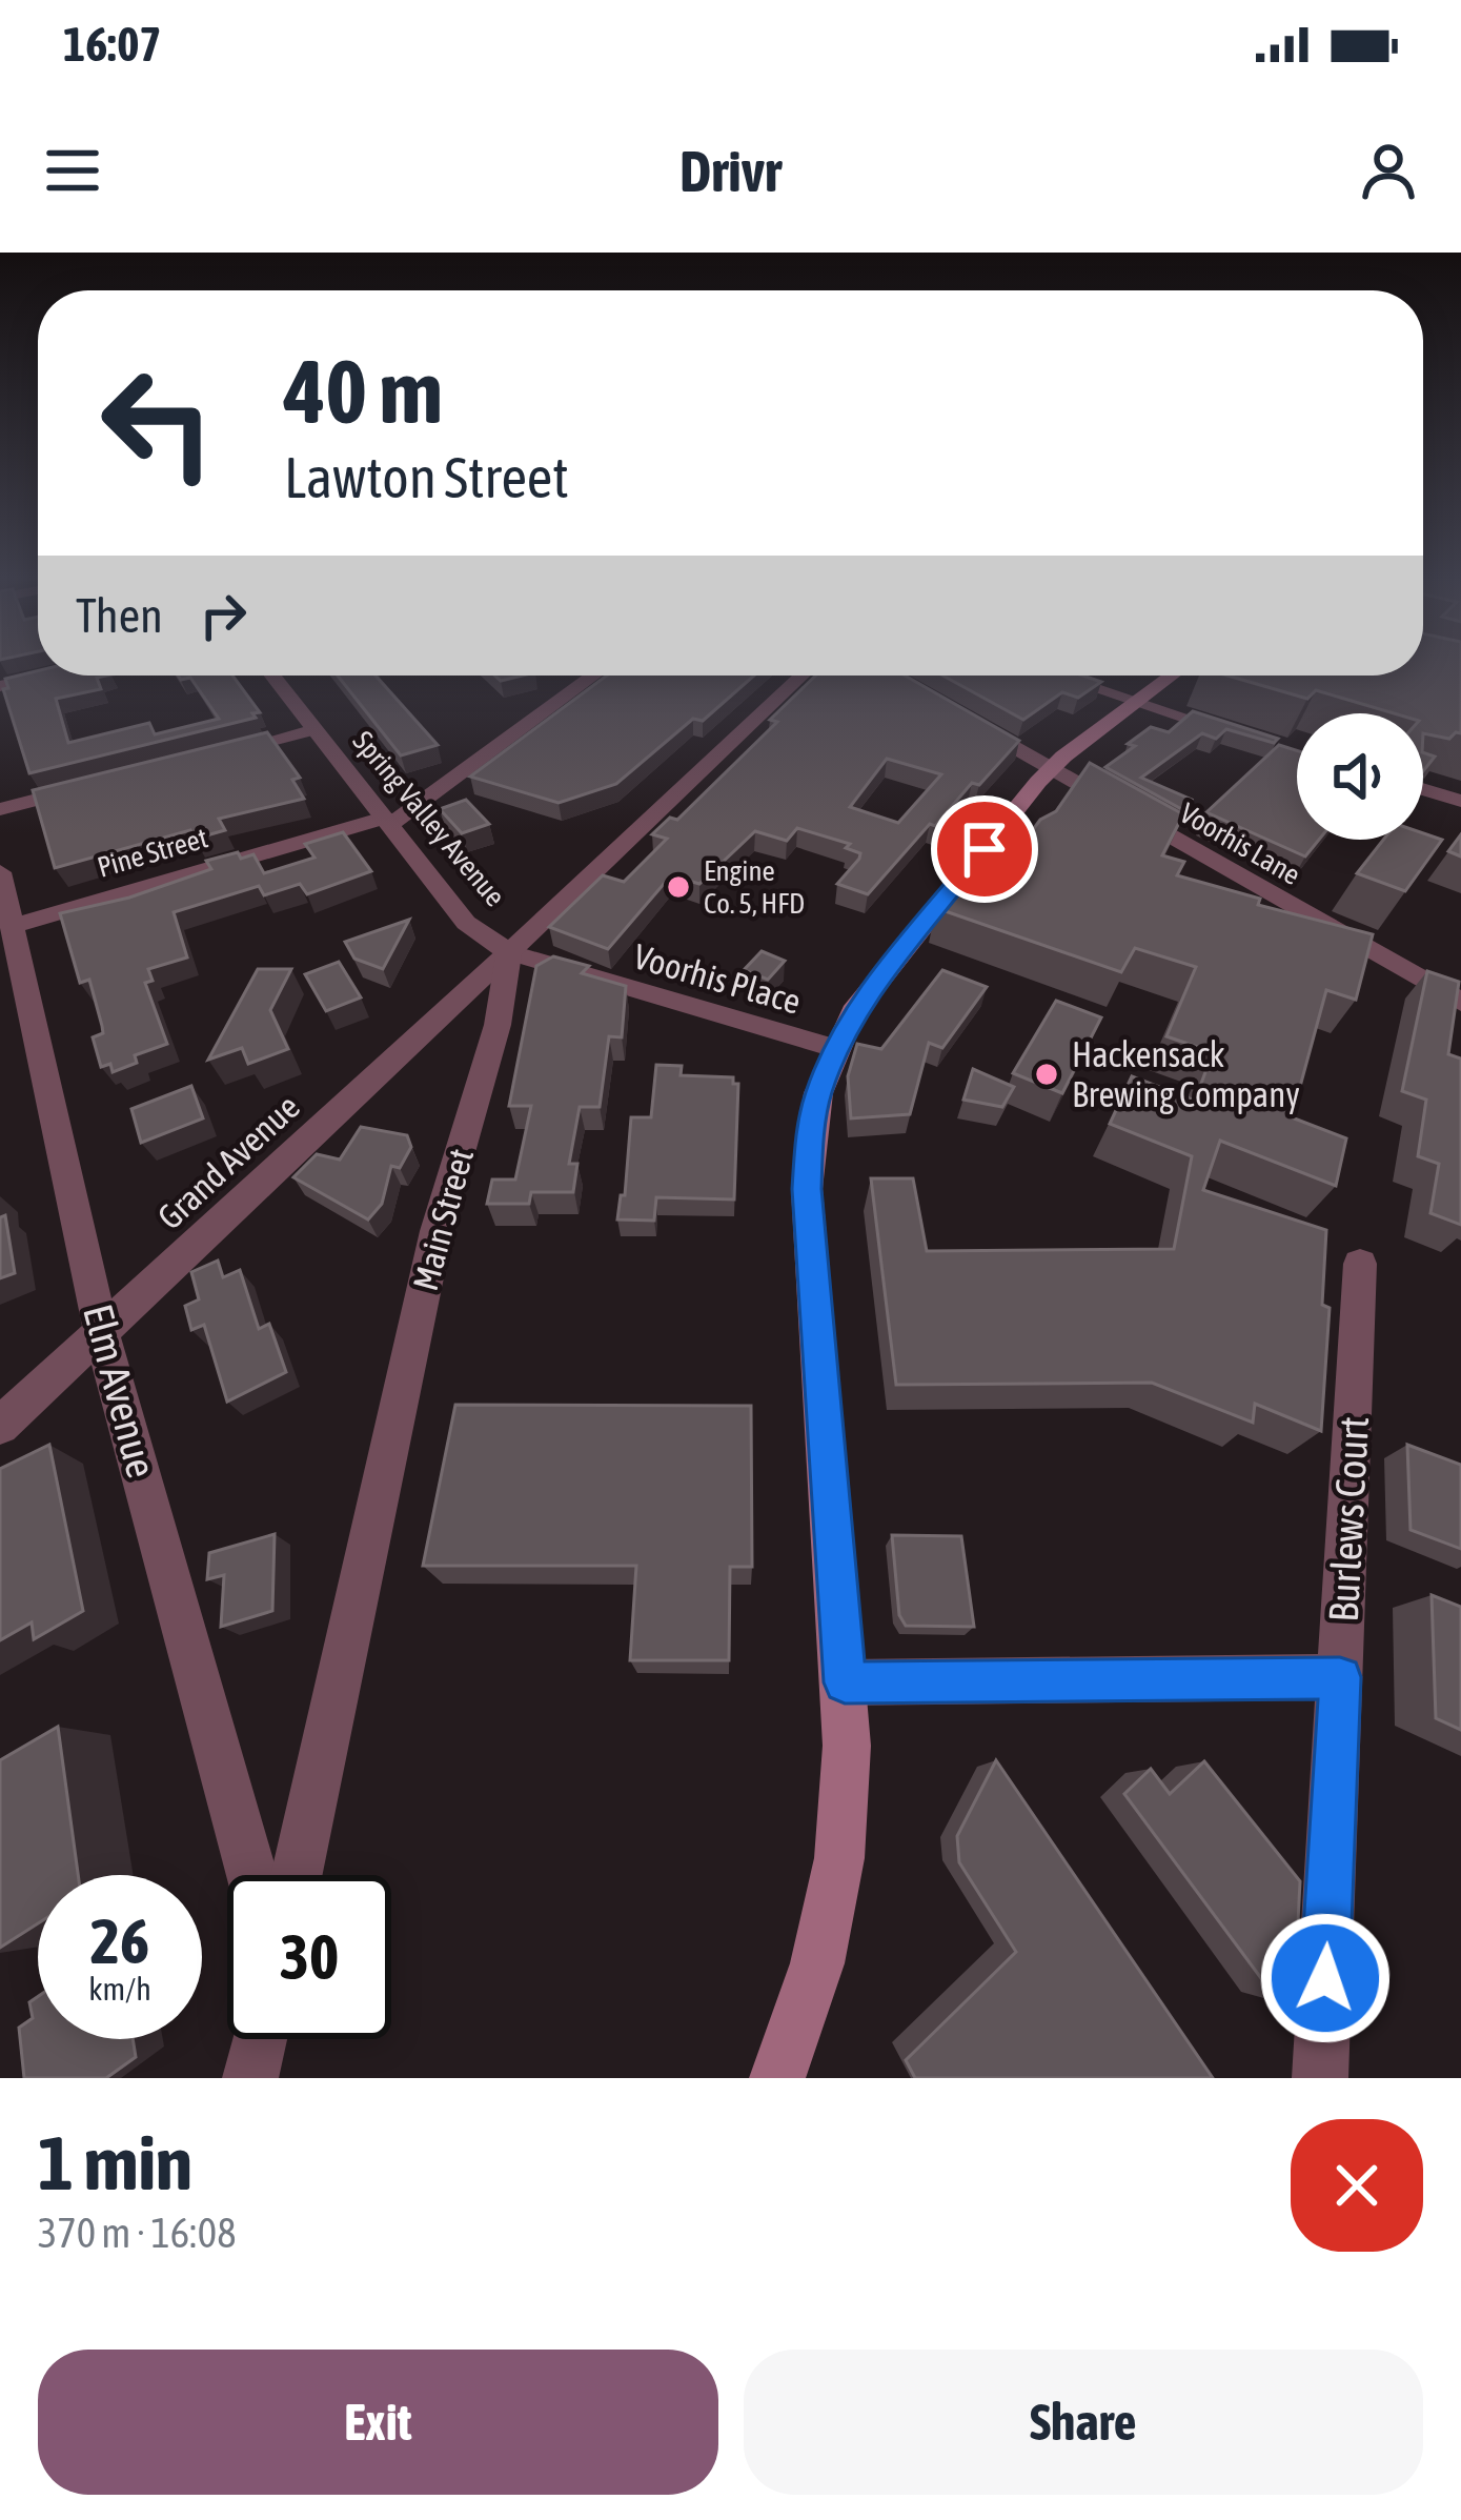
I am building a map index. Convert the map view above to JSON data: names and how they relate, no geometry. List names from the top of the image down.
{
  "streets": {
    "street": [
      "Spring Valley Avenue",
      "Voorhis Lane",
      "Pine Street",
      "Voorhis Place",
      "Grand Avenue",
      "Main Street",
      "Elm Avenue",
      "Burlews Court"
    ]
  },
  "crossings": [
    ["Spring Valley Avenue", "Pine Street"],
    ["Spring Valley Avenue", "Voorhis Place"],
    ["Spring Valley Avenue", "Grand Avenue"],
    ["Spring Valley Avenue", "Main Street"],
    ["Pine Street", "Elm Avenue"],
    ["Voorhis Place", "Grand Avenue"],
    ["Voorhis Place", "Main Street"],
    ["Grand Avenue", "Main Street"],
    ["Grand Avenue", "Elm Avenue"]
  ],
  "places": ["Engine Co. 5, HFD", "Hackensack Brewing Company"],
  "page": {
    "status": "16:07",
    "header": "Drivr",
    "turn": ["40 m", "Lawton Street"],
    "then": "Then",
    "speed": "26 km/h",
    "limit": "30",
    "heading": ["1 min", "370 m · 16:08"],
    "buttons": ["Exit", "Share"]
  }
}
